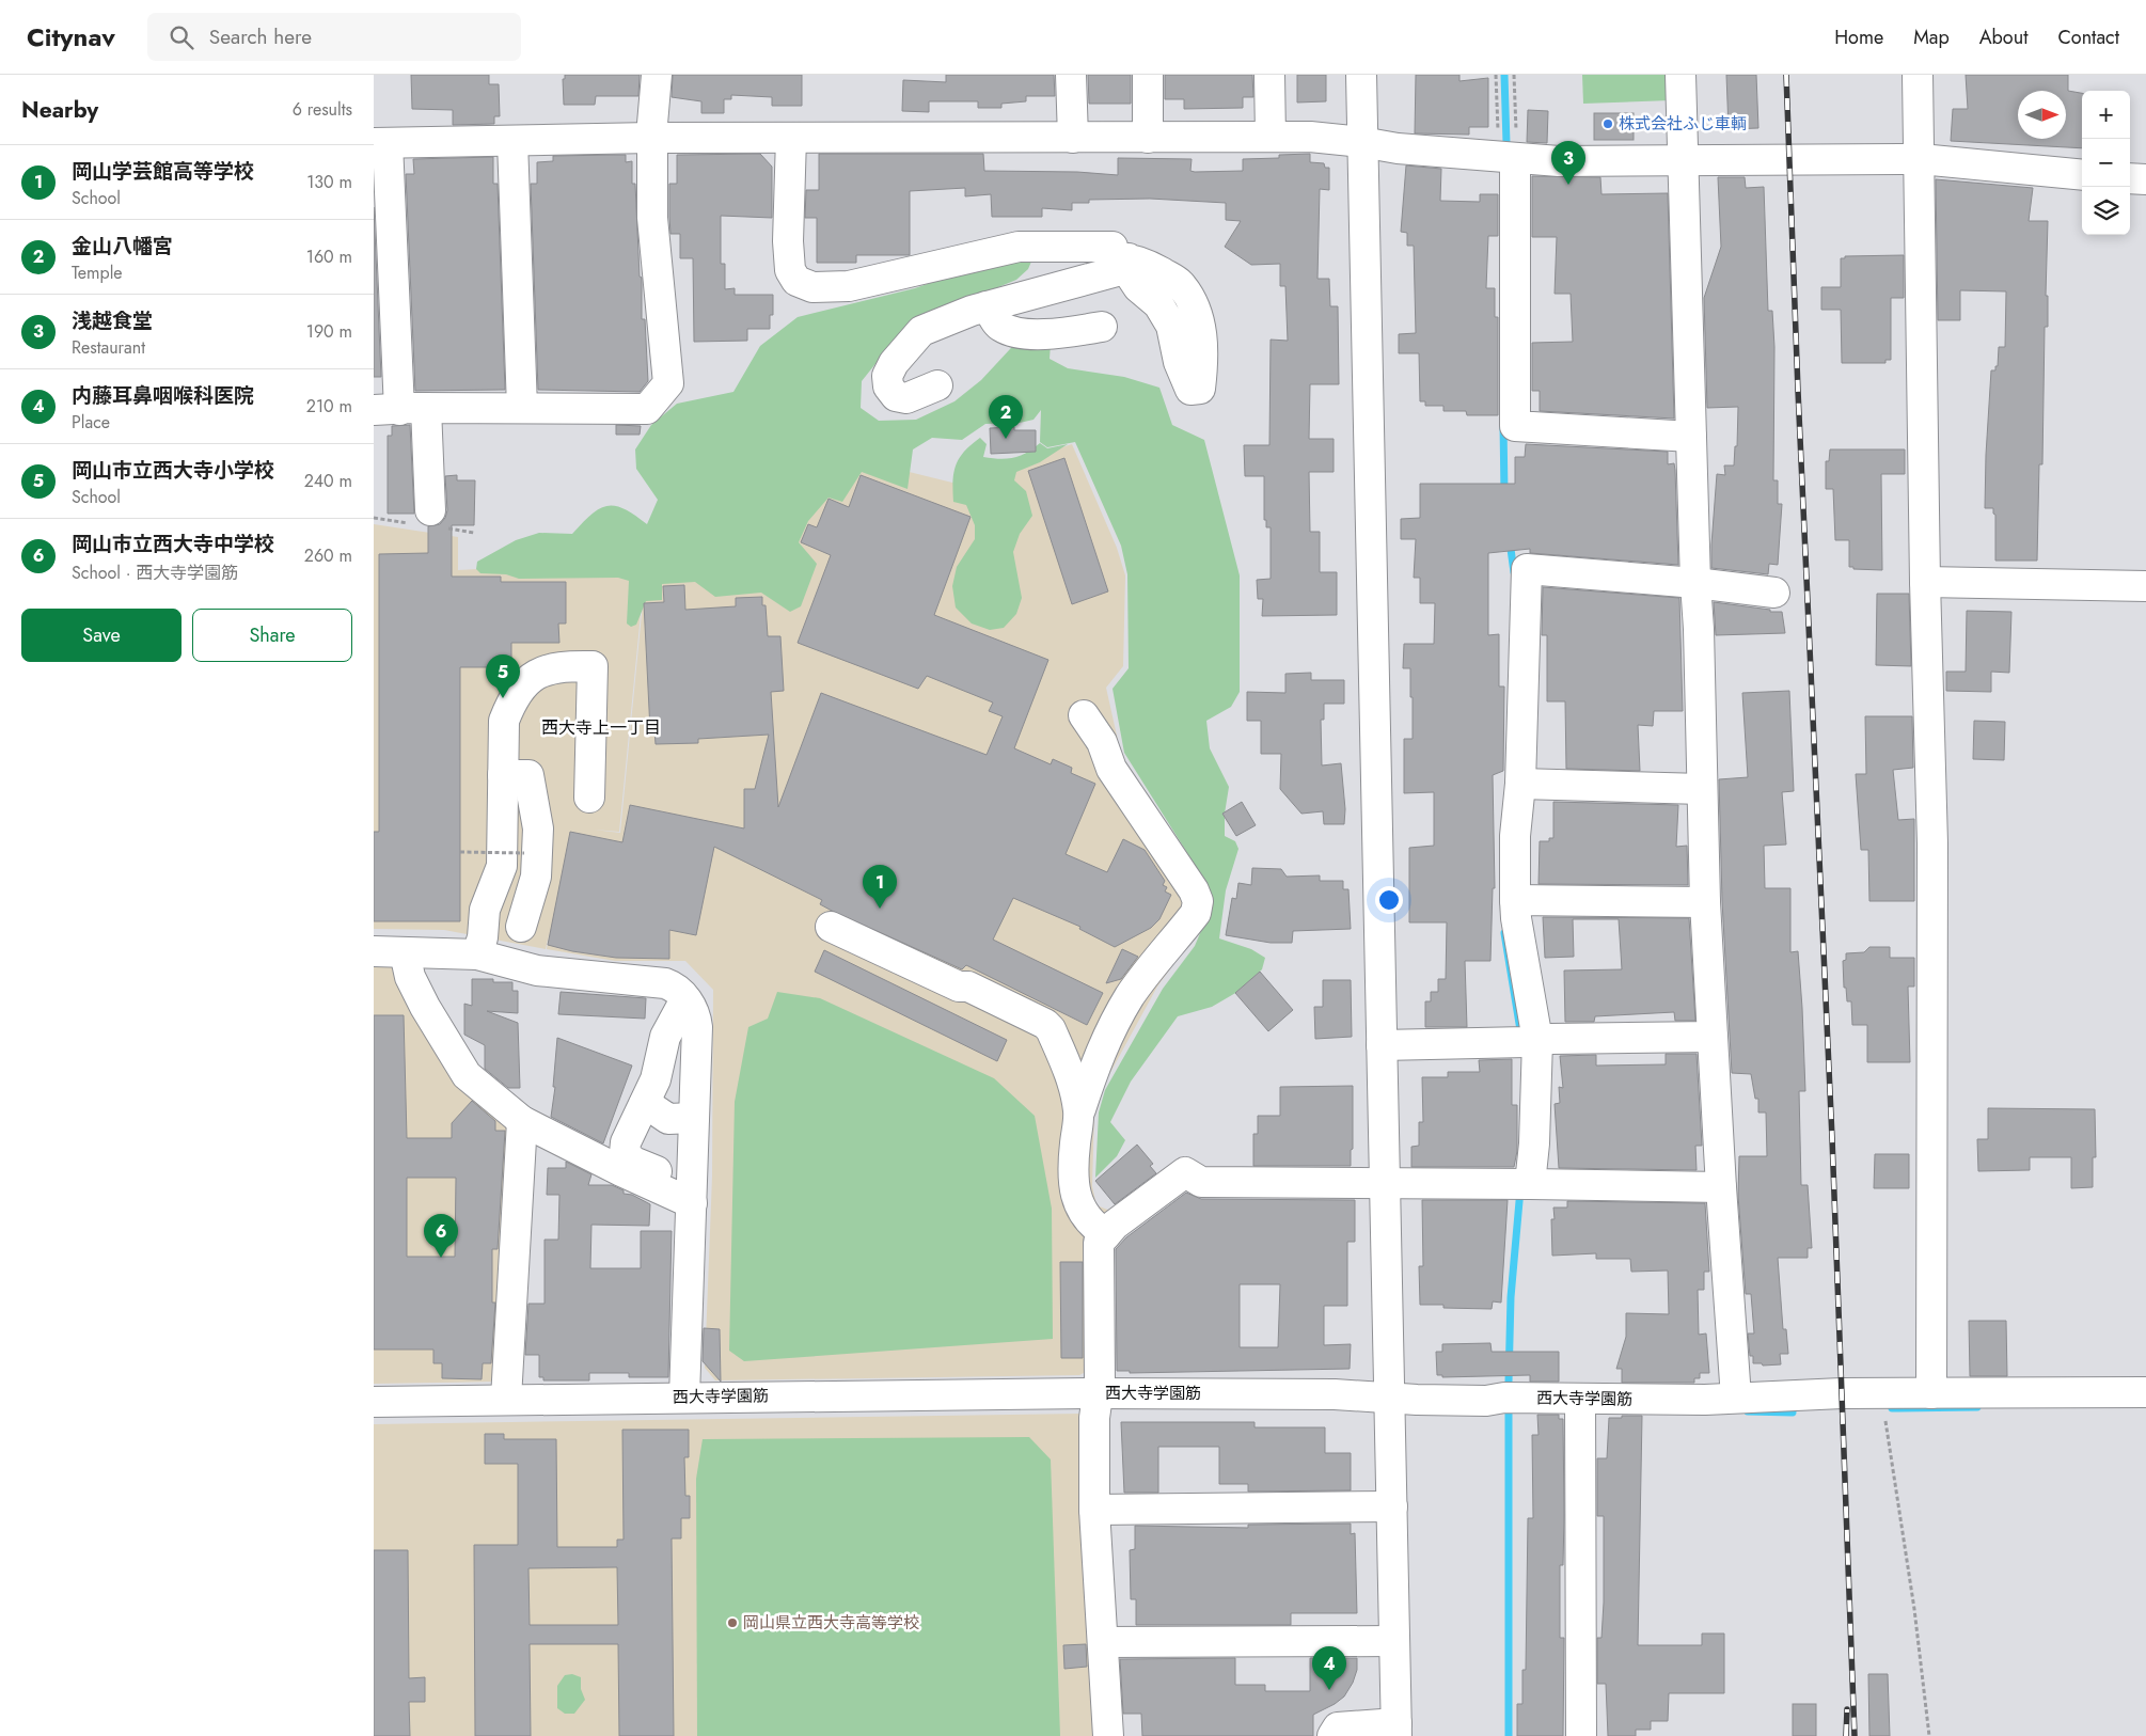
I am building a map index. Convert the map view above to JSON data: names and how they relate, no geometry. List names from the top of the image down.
{
  "streets": {
    "street": ["西大寺学園筋"]
  },
  "districts": ["西大寺上一丁目"],
  "places": ["株式会社ふじ車輌", "岡山県立西大寺高等学校"],
  "north": "right",
  "page": {
    "header": "Citynav",
    "search": "Search here",
    "nav": [
      "Home",
      "Map",
      "About",
      "Contact"
    ],
    "heading": ["Nearby", "6 results"],
    "map_buttons": ["+", "−"],
    "pins": [
      "3",
      "2",
      "5",
      "1",
      "6",
      "4"
    ],
    "list": [
      {
        "mark": "1",
        "name": "岡山学芸館高等学校",
        "note": "School",
        "value": "130 m"
      },
      {
        "mark": "2",
        "name": "金山八幡宮",
        "note": "Temple",
        "value": "160 m"
      },
      {
        "mark": "3",
        "name": "浅越食堂",
        "note": "Restaurant",
        "value": "190 m"
      },
      {
        "mark": "4",
        "name": "内藤耳鼻咽喉科医院",
        "note": "Place",
        "value": "210 m"
      },
      {
        "mark": "5",
        "name": "岡山市立西大寺小学校",
        "note": "School",
        "value": "240 m"
      },
      {
        "mark": "6",
        "name": "岡山市立西大寺中学校",
        "note": "School · 西大寺学園筋",
        "value": "260 m"
      }
    ],
    "buttons": ["Save", "Share"]
  }
}
